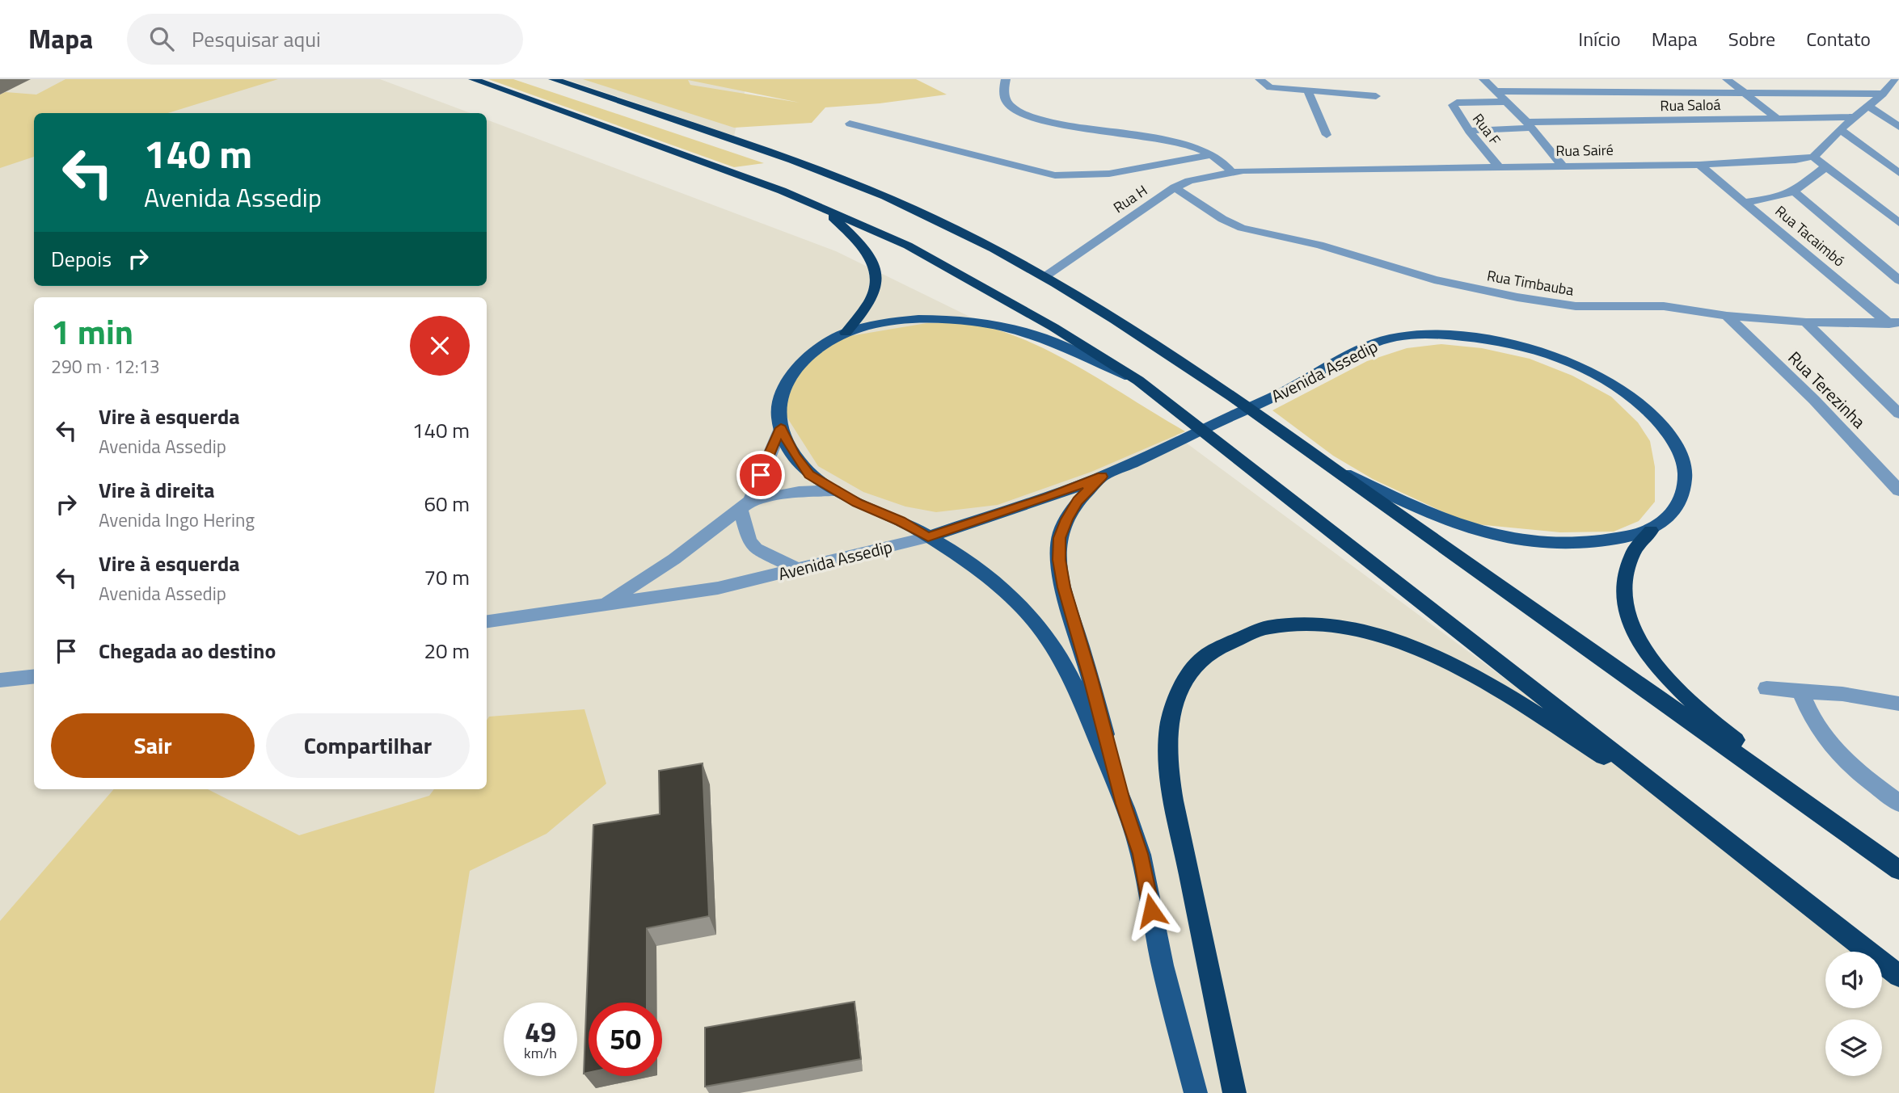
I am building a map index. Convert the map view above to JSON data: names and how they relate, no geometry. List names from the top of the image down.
{
  "streets": {
    "main road": ["Avenida Assedip"],
    "street": [
      "Rua Saloá",
      "Rua F",
      "Rua Sairé",
      "Rua H",
      "Rua Tacaimbó",
      "Rua Timbauba",
      "Rua Terezinha"
    ]
  },
  "crossings": [
    ["Rua Saloá", "Rua F"],
    ["Rua F", "Rua Sairé"],
    ["Rua Sairé", "Rua H"],
    ["Rua Sairé", "Rua Tacaimbó"],
    ["Rua H", "Rua Timbauba"],
    ["Rua Tacaimbó", "Rua Timbauba"],
    ["Rua Timbauba", "Rua Terezinha"]
  ],
  "page": {
    "header": "Mapa",
    "search": "Pesquisar aqui",
    "nav": [
      "Início",
      "Mapa",
      "Sobre",
      "Contato"
    ],
    "turn": ["140 m", "Avenida Assedip"],
    "then": "Depois",
    "heading": ["1 min", "290 m · 12:13"],
    "list": [
      {
        "name": "Vire à esquerda",
        "note": "Avenida Assedip",
        "value": "140 m"
      },
      {
        "name": "Vire à direita",
        "note": "Avenida Ingo Hering",
        "value": "60 m"
      },
      {
        "name": "Vire à esquerda",
        "note": "Avenida Assedip",
        "value": "70 m"
      },
      {
        "name": "Chegada ao destino",
        "value": "20 m"
      }
    ],
    "buttons": ["Sair", "Compartilhar"],
    "speed": "49 km/h",
    "limit": "50"
  }
}
